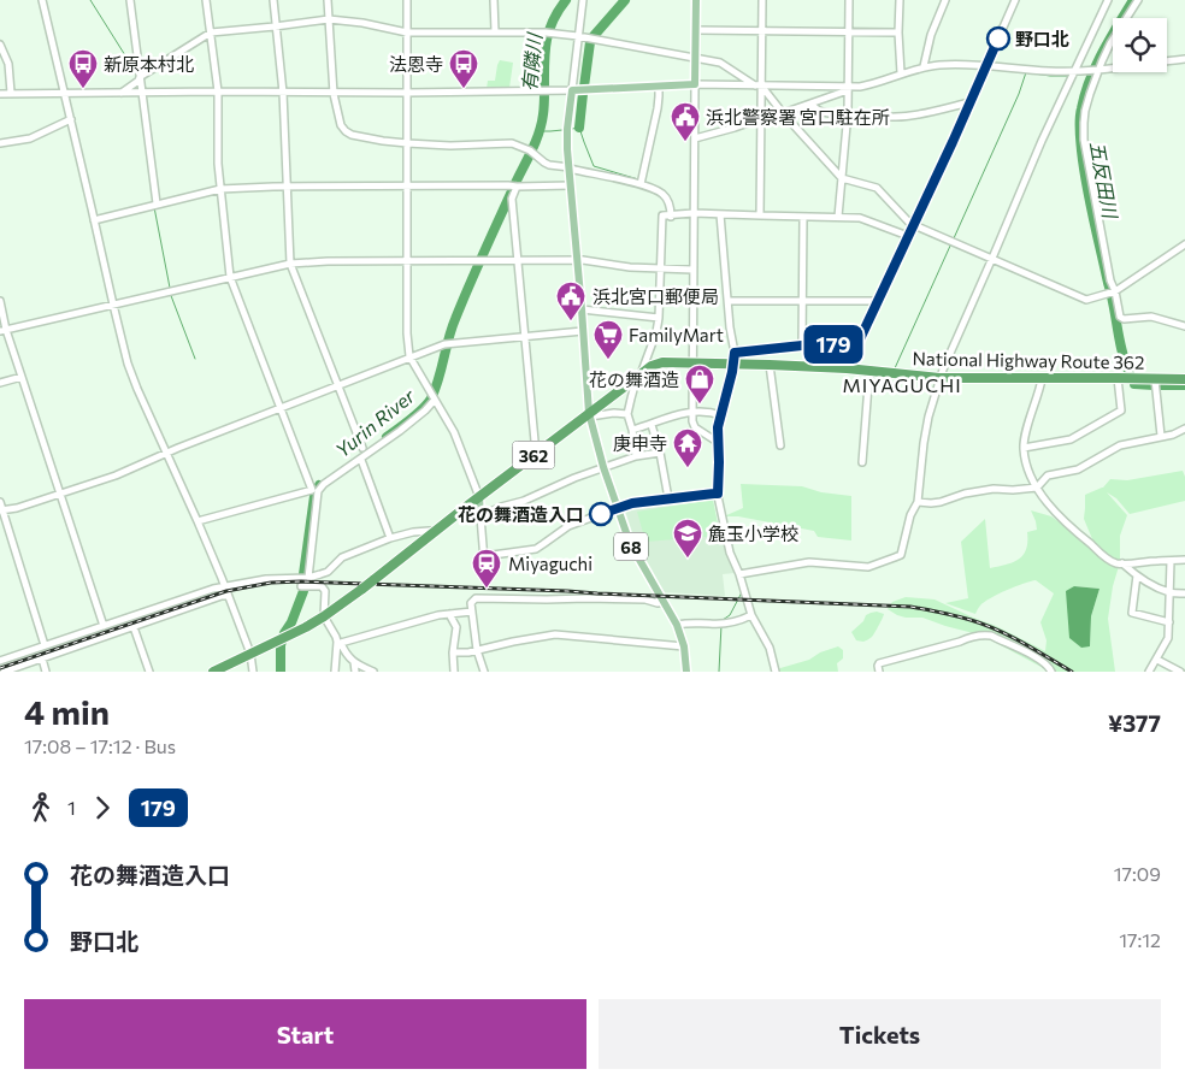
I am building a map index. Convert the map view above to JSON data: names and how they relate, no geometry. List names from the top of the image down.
{
  "streets": {
    "highway": ["National Highway Route 362", "362"],
    "main road": ["68"]
  },
  "crossings": [
    ["National Highway Route 362", "68"]
  ],
  "districts": ["MIYAGUCHI"],
  "water": ["有隣川", "五反田川", "Yurin River"],
  "places": {
    "other": ["野口北", "花の舞酒造入口"],
    "bus stop": ["新原本村北", "法恩寺"],
    "public building": ["浜北警察署 宮口駐在所", "浜北宮口郵便局"],
    "supermarket": ["FamilyMart"],
    "shop": ["花の舞酒造"],
    "temple": ["庚申寺"],
    "school or university": ["麁玉小学校"],
    "station": ["Miyaguchi"]
  },
  "lines": ["bus line 179"],
  "page": {
    "on_map": "179",
    "heading": ["4 min", "17:08 – 17:12 · Bus", "¥377"],
    "legs": ["1", "179"],
    "list": [
      {
        "name": "花の舞酒造入口",
        "value": "17:09"
      },
      {
        "name": "野口北",
        "value": "17:12"
      }
    ],
    "buttons": ["Start", "Tickets"]
  }
}
